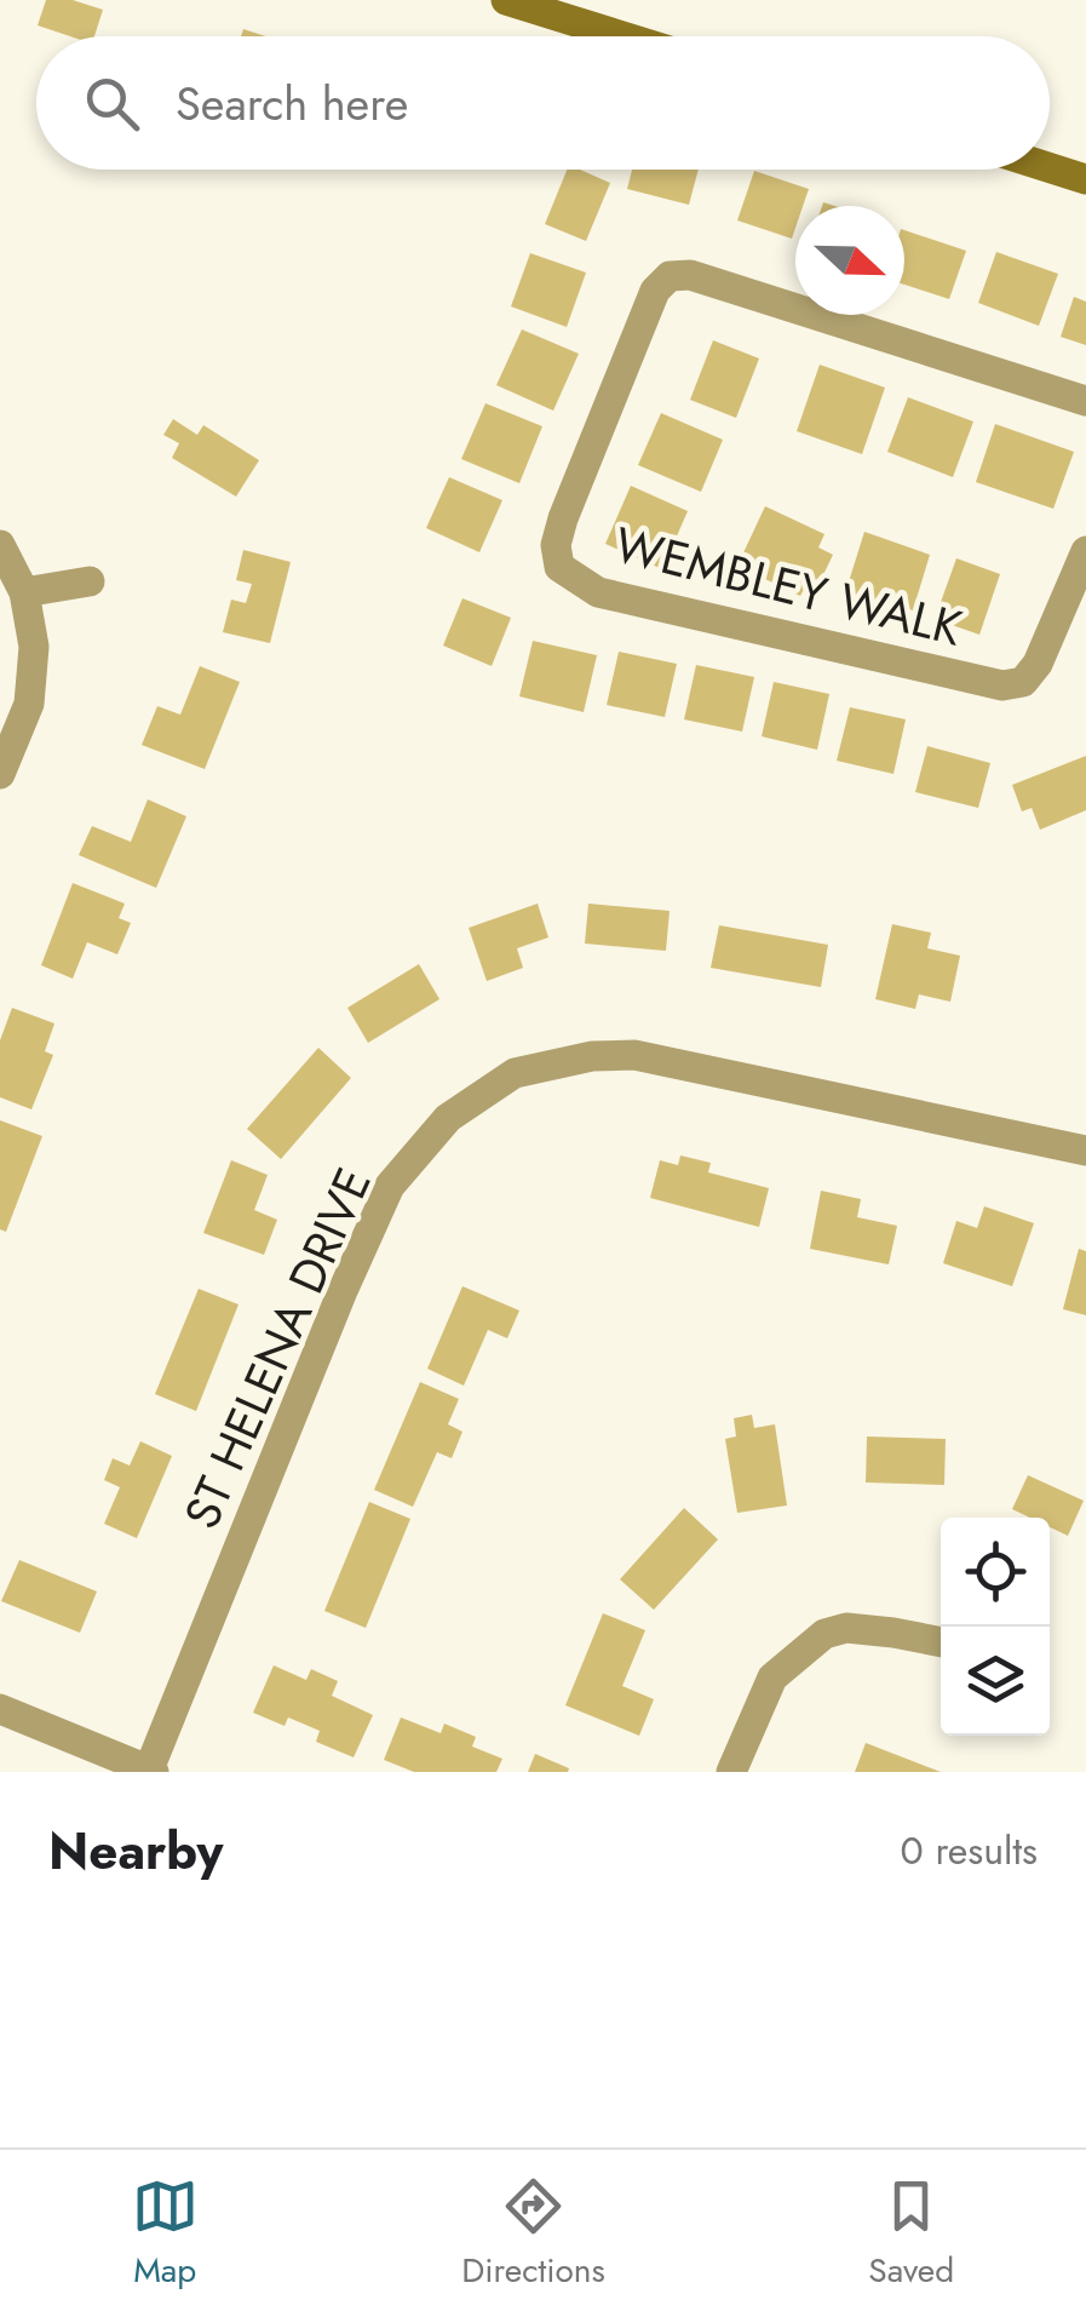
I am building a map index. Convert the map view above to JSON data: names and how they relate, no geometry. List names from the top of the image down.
{
  "streets": {
    "street": ["WEMBLEY WALK", "ST HELENA DRIVE"]
  },
  "north": "right",
  "page": {
    "search": "Search here",
    "heading": ["Nearby", "0 results"],
    "nav": ["Map", "Directions", "Saved"]
  }
}
